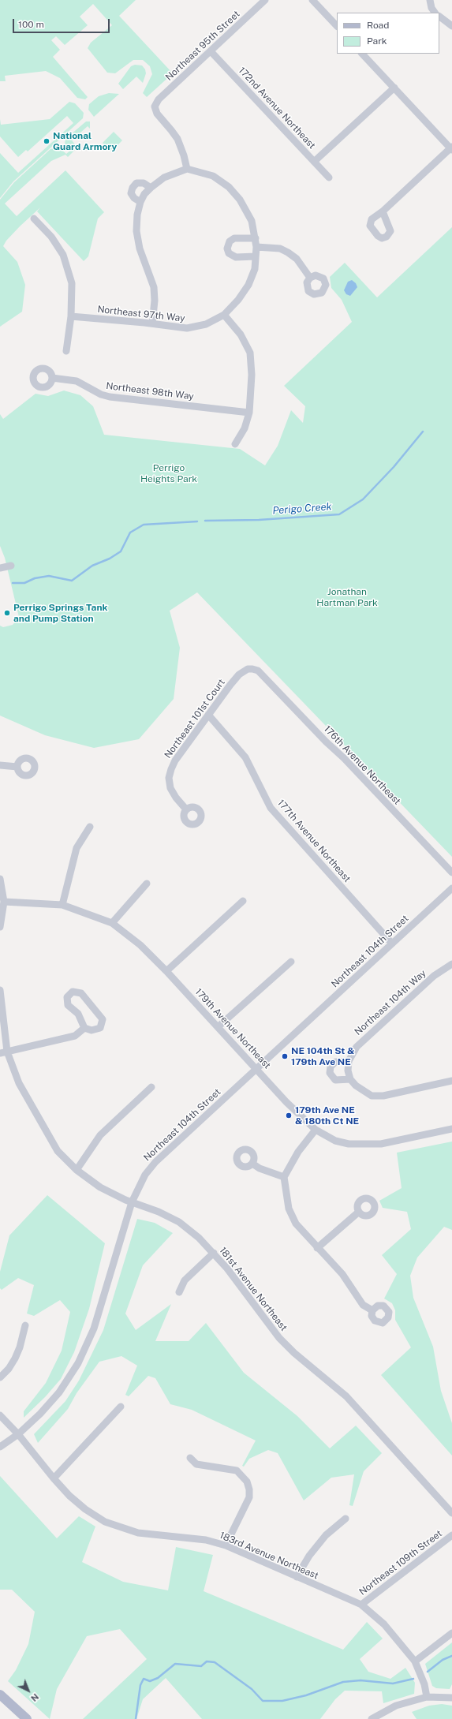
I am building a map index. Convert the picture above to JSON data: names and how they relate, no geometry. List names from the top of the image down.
{
  "streets": {
    "street": [
      "Northeast 95th Street",
      "172nd Avenue Northeast",
      "Northeast 97th Way",
      "Northeast 98th Way",
      "Northeast 101st Court",
      "176th Avenue Northeast",
      "177th Avenue Northeast",
      "Northeast 104th Street",
      "Northeast 104th Way",
      "179th Avenue Northeast",
      "181st Avenue Northeast",
      "183rd Avenue Northeast",
      "Northeast 109th Street"
    ]
  },
  "crossings": [
    ["Northeast 95th Street", "172nd Avenue Northeast"],
    ["Northeast 95th Street", "Northeast 97th Way"],
    ["Northeast 101st Court", "176th Avenue Northeast"],
    ["Northeast 101st Court", "177th Avenue Northeast"],
    ["177th Avenue Northeast", "Northeast 104th Street"],
    ["Northeast 104th Street", "179th Avenue Northeast"],
    ["Northeast 104th Street", "181st Avenue Northeast"],
    ["Northeast 104th Street", "183rd Avenue Northeast"],
    ["183rd Avenue Northeast", "Northeast 109th Street"]
  ],
  "water": ["Perigo Creek"],
  "parks": ["Perrigo Heights Park", "Jonathan Hartman Park"],
  "places": [
    "National Guard Armory",
    "Perrigo Springs Tank and Pump Station",
    "NE 104th St & 179th Ave NE",
    "179th Ave NE & 180th Ct NE"
  ],
  "legend": ["Road", "Park"],
  "scale_bar": "100 m",
  "north": "bottom right"
}
